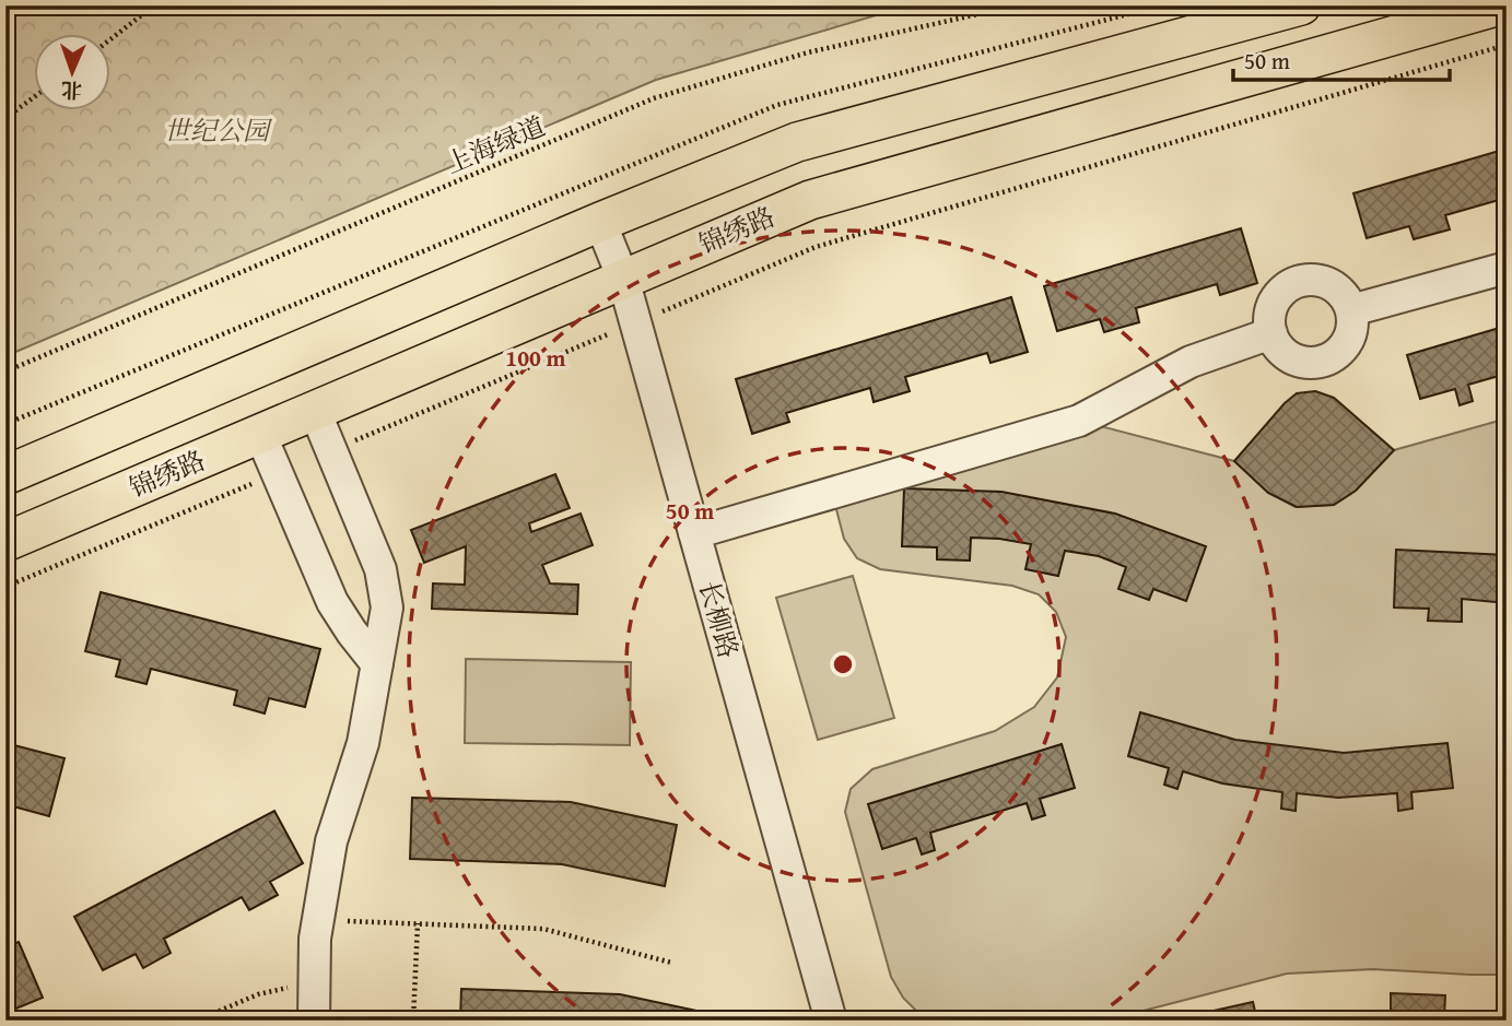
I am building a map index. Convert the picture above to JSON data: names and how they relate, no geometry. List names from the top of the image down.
{
  "streets": {
    "main road": ["锦绣路"],
    "street": ["长柳路"],
    "path": ["上海绿道"]
  },
  "crossings": [
    ["锦绣路", "长柳路"]
  ],
  "parks": ["世纪公园"],
  "scale_bar": "50 m",
  "north": "bottom",
  "rings": ["100 m", "50 m"]
}
